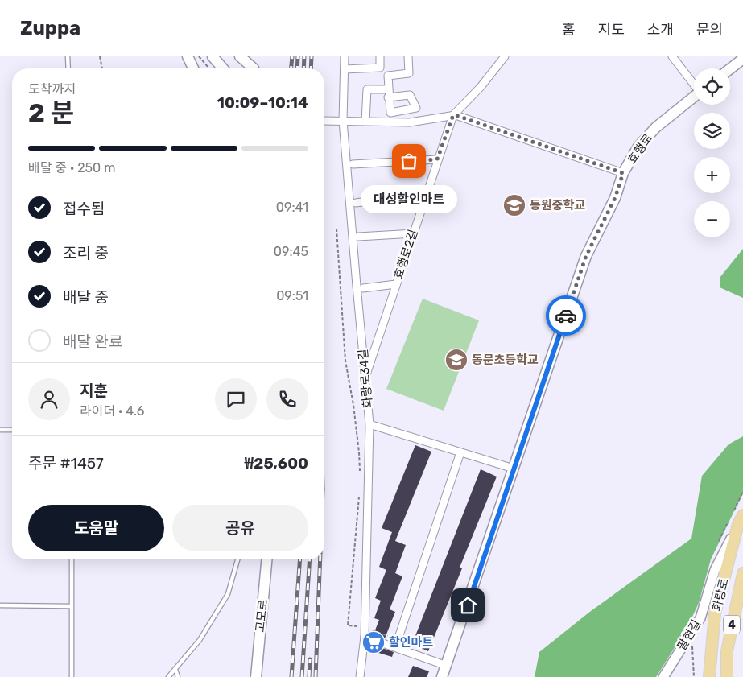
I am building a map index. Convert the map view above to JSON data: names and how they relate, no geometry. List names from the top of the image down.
{
  "streets": {
    "main road": [
      "효행로",
      "화랑로",
      "고모로",
      "4"
    ],
    "street": ["효행로2길", "화랑로34길", "팔현길"]
  },
  "crossings": [
    ["효행로2길", "화랑로34길"],
    ["화랑로", "팔현길"]
  ],
  "places": {
    "other": ["대성할인마트"],
    "school or university": ["동원중학교", "동문초등학교"],
    "supermarket": ["할인마트"]
  },
  "page": {
    "header": "Zuppa",
    "nav": [
      "홈",
      "지도",
      "소개",
      "문의"
    ],
    "map_buttons": ["+", "−"],
    "heading": ["2 분", "도착까지", "10:09–10:14"],
    "panel": [
      "지훈",
      "라이더 · 4.6",
      "주문 #1457",
      "₩25,600"
    ],
    "bar": "배달 중 · 250 m",
    "bubble": "대성할인마트",
    "list": [
      ["접수됨", "09:41"],
      ["조리 중", "09:45"],
      ["배달 중", "09:51"],
      "배달 완료"
    ],
    "buttons": ["도움말", "공유"]
  }
}
